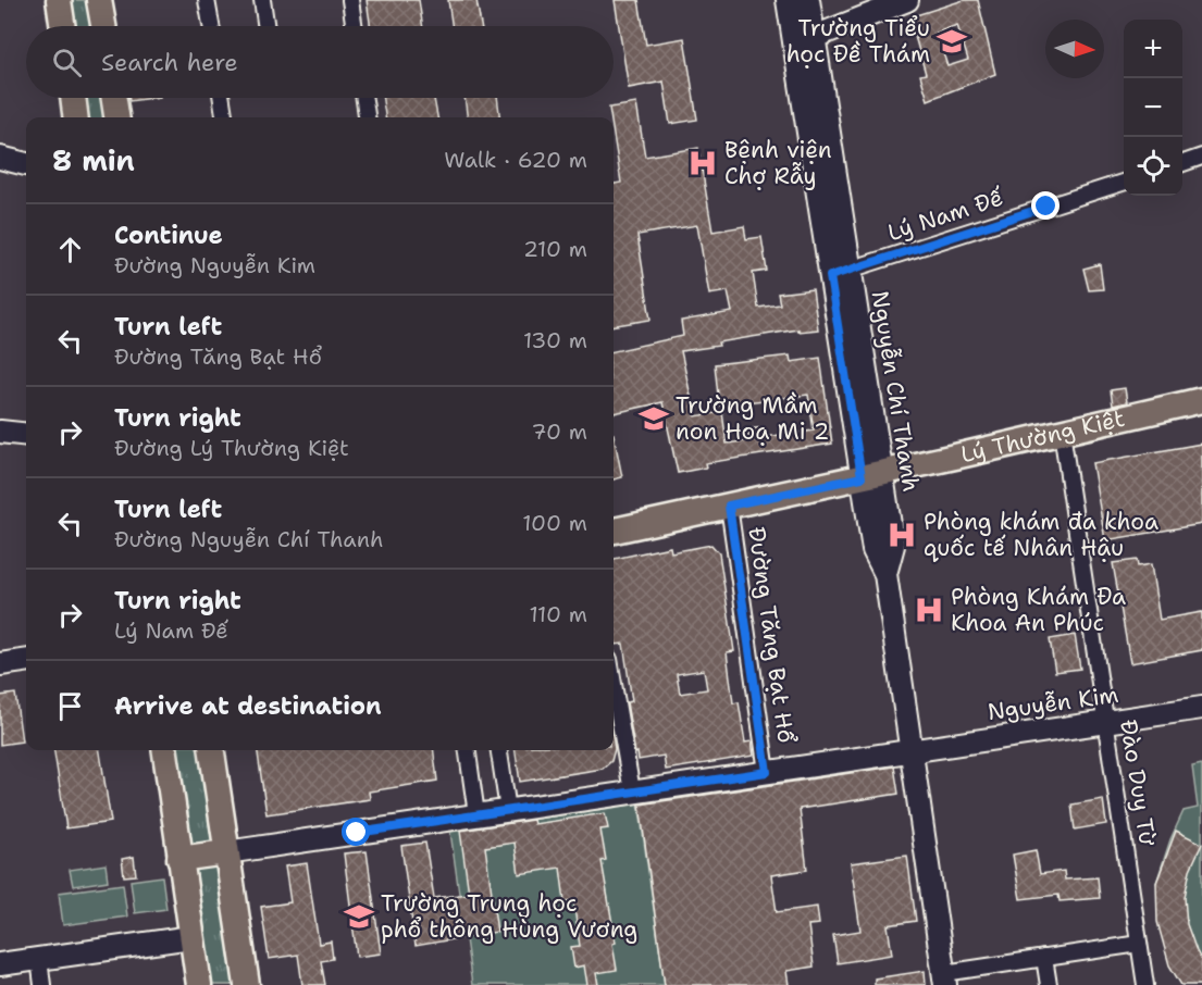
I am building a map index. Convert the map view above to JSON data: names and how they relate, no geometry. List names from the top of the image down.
{
  "streets": {
    "main road": ["Lý Thường Kiệt"],
    "street": [
      "Lý Nam Đế",
      "Nguyễn Chí Thanh",
      "Đường Tăng Bạt Hổ",
      "Nguyễn Kim",
      "Đào Duy Từ"
    ]
  },
  "crossings": [
    ["Lý Nam Đế", "Nguyễn Chí Thanh"],
    ["Nguyễn Chí Thanh", "Lý Thường Kiệt"],
    ["Nguyễn Chí Thanh", "Nguyễn Kim"],
    ["Lý Thường Kiệt", "Đường Tăng Bạt Hổ"],
    ["Lý Thường Kiệt", "Đào Duy Từ"],
    ["Đường Tăng Bạt Hổ", "Nguyễn Kim"],
    ["Nguyễn Kim", "Đào Duy Từ"]
  ],
  "places": {
    "school or university": ["Trường Tiểu học Đề Thám", "Trường Mầm non Hoạ Mi 2", "Trường Trung học phổ thông Hùng Vương"],
    "hospital": ["Bệnh viện Chợ Rẫy", "Phòng khám đa khoa quốc tế Nhân Hậu", "Phòng Khám Đa Khoa An Phúc"]
  },
  "north": "right",
  "page": {
    "map_buttons": ["+", "−"],
    "search": "Search here",
    "heading": ["8 min", "Walk · 620 m"],
    "list": [
      ["Continue", "Đường Nguyễn Kim", "210 m"],
      ["Turn left", "Đường Tăng Bạt Hổ", "130 m"],
      ["Turn right", "Đường Lý Thường Kiệt", "70 m"],
      ["Turn left", "Đường Nguyễn Chí Thanh", "100 m"],
      ["Turn right", "Lý Nam Đế", "110 m"],
      "Arrive at destination"
    ]
  }
}
